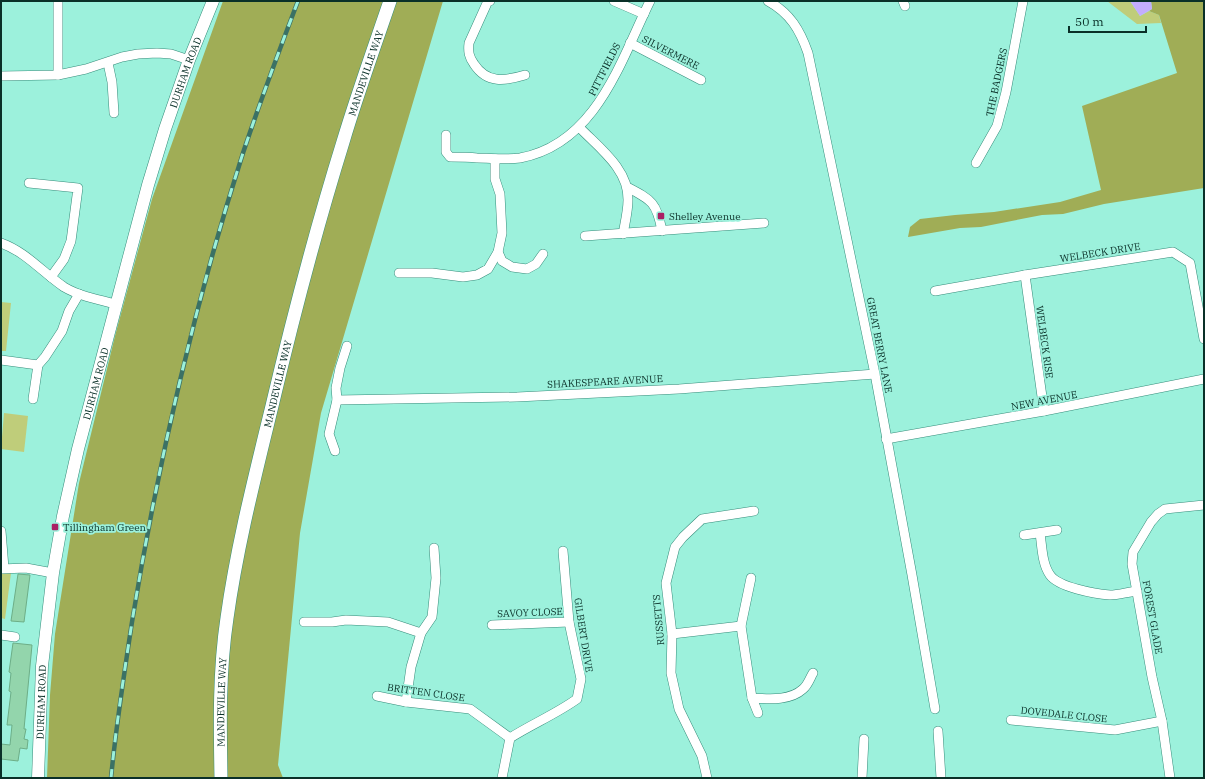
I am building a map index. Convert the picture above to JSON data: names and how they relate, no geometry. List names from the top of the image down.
{
  "streets": {
    "main road": ["MANDEVILLE WAY"],
    "street": [
      "SILVERMERE",
      "PITTFIELDS",
      "DURHAM ROAD",
      "THE BADGERS",
      "WELBECK DRIVE",
      "WELBECK RISE",
      "GREAT BERRY LANE",
      "SHAKESPEARE AVENUE",
      "NEW AVENUE",
      "SAVOY CLOSE",
      "FOREST GLADE",
      "RUSSETTS",
      "GILBERT DRIVE",
      "BRITTEN CLOSE",
      "DOVEDALE CLOSE"
    ]
  },
  "crossings": [
    ["SILVERMERE", "PITTFIELDS"],
    ["WELBECK DRIVE", "WELBECK RISE"],
    ["WELBECK RISE", "NEW AVENUE"],
    ["GREAT BERRY LANE", "SHAKESPEARE AVENUE"],
    ["GREAT BERRY LANE", "NEW AVENUE"],
    ["SAVOY CLOSE", "GILBERT DRIVE"],
    ["FOREST GLADE", "DOVEDALE CLOSE"],
    ["GILBERT DRIVE", "BRITTEN CLOSE"]
  ],
  "places": {
    "transit": ["Shelley Avenue", "Tillingham Green"]
  },
  "scale_bar": "50 m"
}
